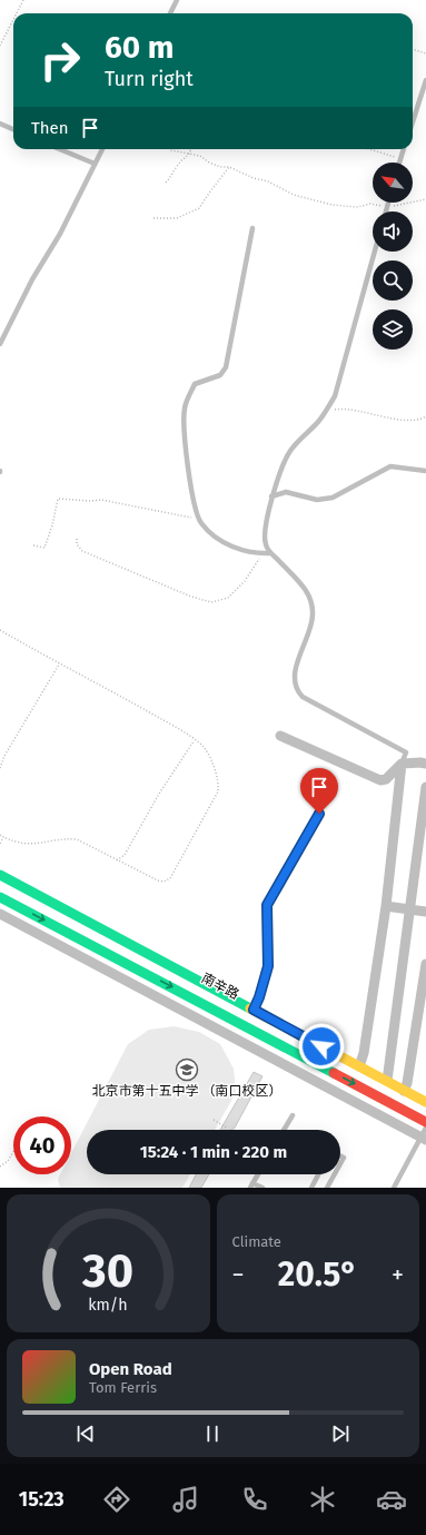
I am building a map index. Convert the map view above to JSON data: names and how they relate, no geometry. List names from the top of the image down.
{
  "streets": {
    "main road": ["南辛路"]
  },
  "places": {
    "school or university": ["北京市第十五中学 （南口校区）"]
  },
  "north": "top left",
  "page": {
    "turn": ["60 m", "Turn right"],
    "then": "Then",
    "limit": "40",
    "trip": "15:24 · 1 min · 220 m",
    "tile": "Climate",
    "heat": ["−", "20.5°", "+"],
    "song": ["Open Road", "Tom Ferris"],
    "tabs": "15:23",
    "gauge": ["30", "km/h"]
  }
}
